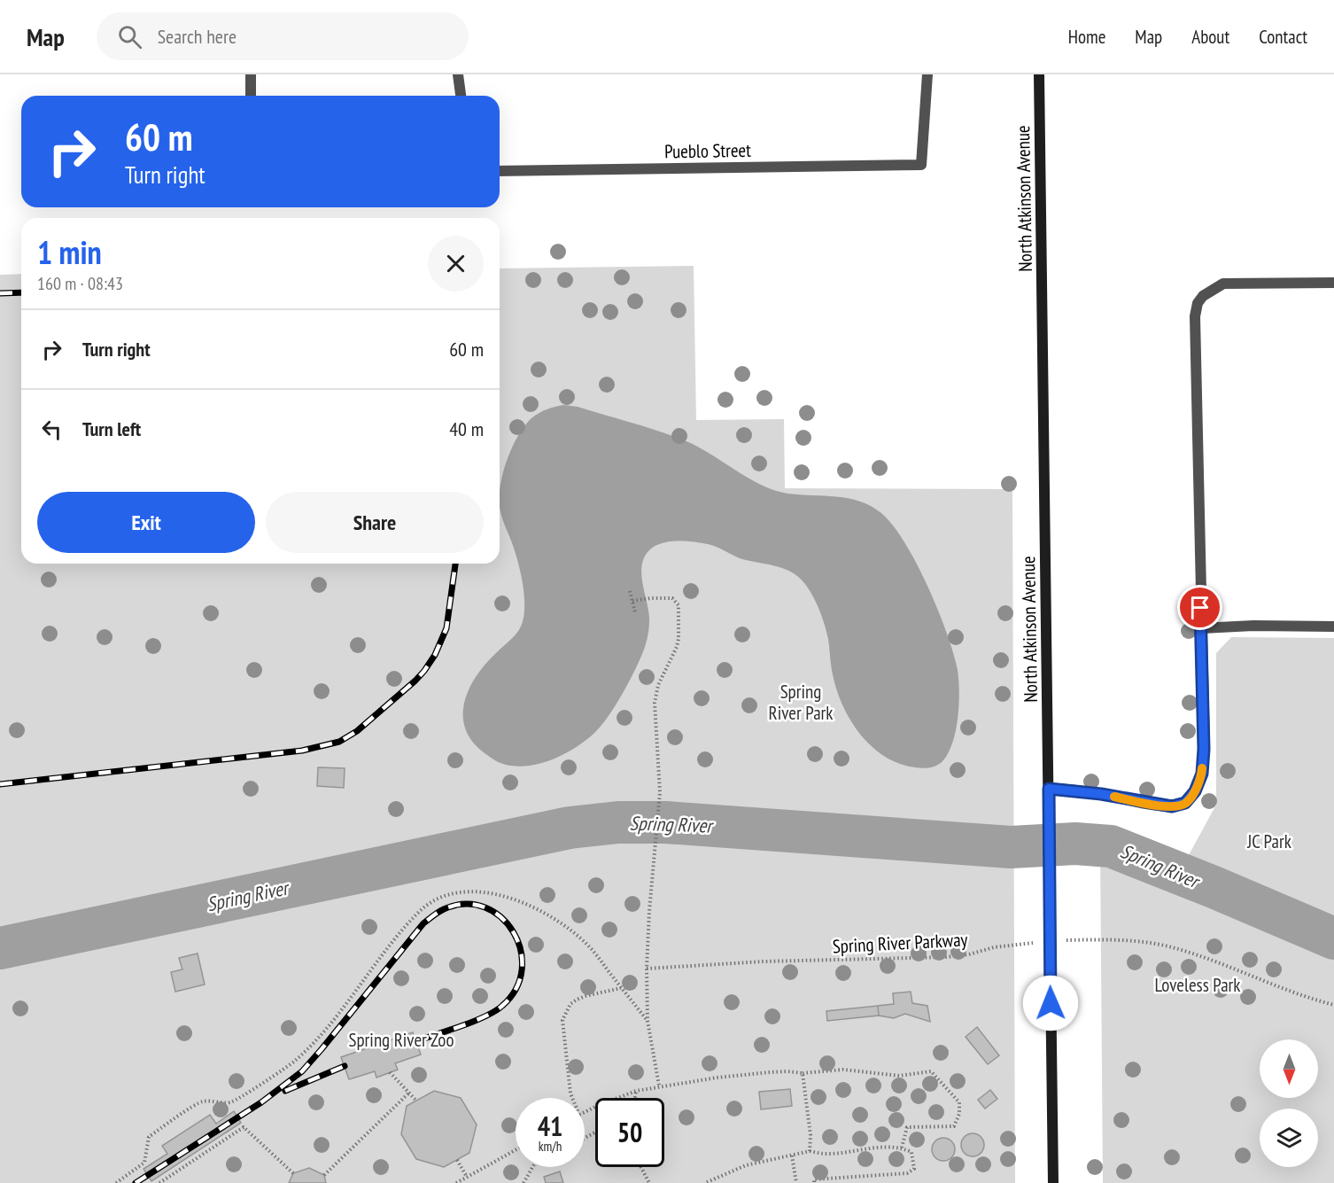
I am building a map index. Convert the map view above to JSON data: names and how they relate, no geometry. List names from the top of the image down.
{
  "streets": {
    "main road": ["North Atkinson Avenue"],
    "street": ["Pueblo Street"],
    "path": ["Spring River Parkway"]
  },
  "crossings": [
    ["North Atkinson Avenue", "Spring River Parkway"]
  ],
  "water": ["Spring River"],
  "parks": [
    "Spring River Park",
    "JC Park",
    "Loveless Park",
    "Spring River Zoo"
  ],
  "north": "bottom",
  "page": {
    "header": "Map",
    "search": "Search here",
    "nav": [
      "Home",
      "Map",
      "About",
      "Contact"
    ],
    "turn": ["60 m", "Turn right"],
    "heading": ["1 min", "160 m · 08:43"],
    "list": [
      {
        "name": "Turn right",
        "value": "60 m"
      },
      {
        "name": "Turn left",
        "value": "40 m"
      }
    ],
    "buttons": ["Exit", "Share"],
    "speed": "41 km/h",
    "limit": "50"
  }
}
